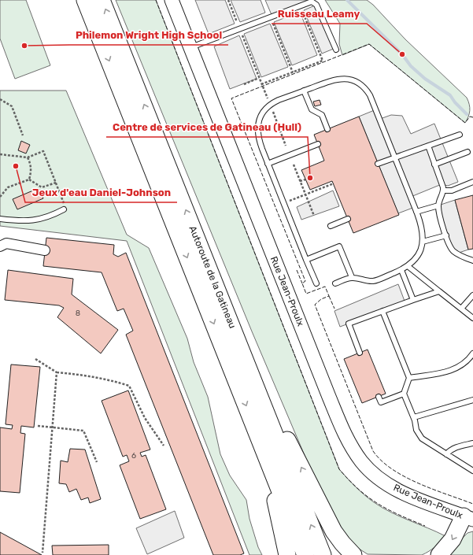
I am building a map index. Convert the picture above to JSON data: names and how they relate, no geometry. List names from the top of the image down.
{
  "streets": {
    "highway": ["Autoroute de la Gatineau"],
    "street": ["Rue Jean-Proulx"]
  },
  "places": [
    "Philemon Wright High School",
    "Ruisseau Leamy",
    "Jeux d'eau Daniel-Johnson",
    "Centre de services de Gatineau (Hull)"
  ],
  "house_numbers": ["8", "6"]
}
